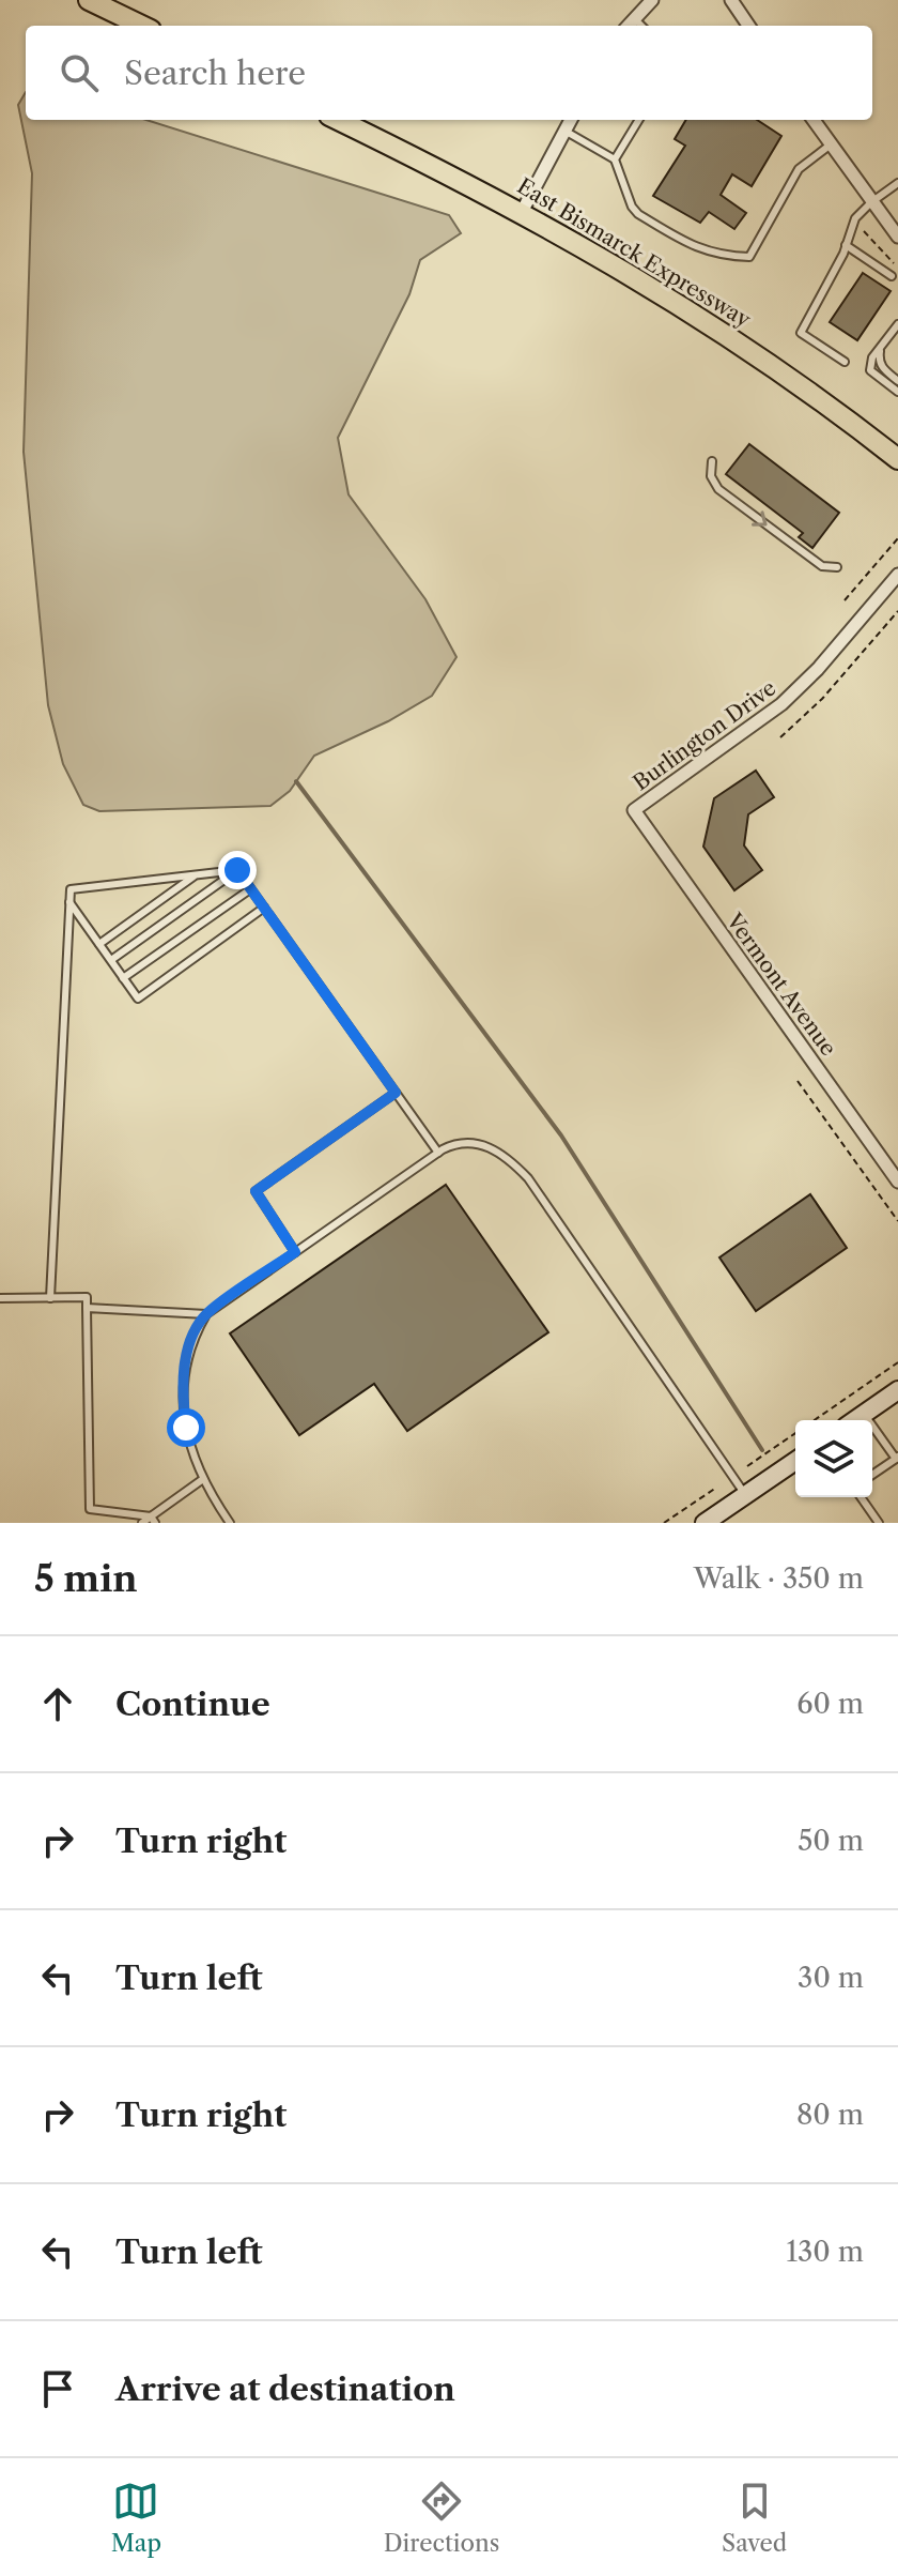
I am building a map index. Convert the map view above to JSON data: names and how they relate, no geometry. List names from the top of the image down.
{
  "streets": {
    "main road": ["East Bismarck Expressway"],
    "street": ["Burlington Drive", "Vermont Avenue"]
  },
  "crossings": [
    ["Burlington Drive", "Vermont Avenue"]
  ],
  "page": {
    "search": "Search here",
    "heading": ["5 min", "Walk · 350 m"],
    "list": [
      ["Continue", "60 m"],
      ["Turn right", "50 m"],
      ["Turn left", "30 m"],
      ["Turn right", "80 m"],
      ["Turn left", "130 m"],
      "Arrive at destination"
    ],
    "nav": ["Map", "Directions", "Saved"]
  }
}
